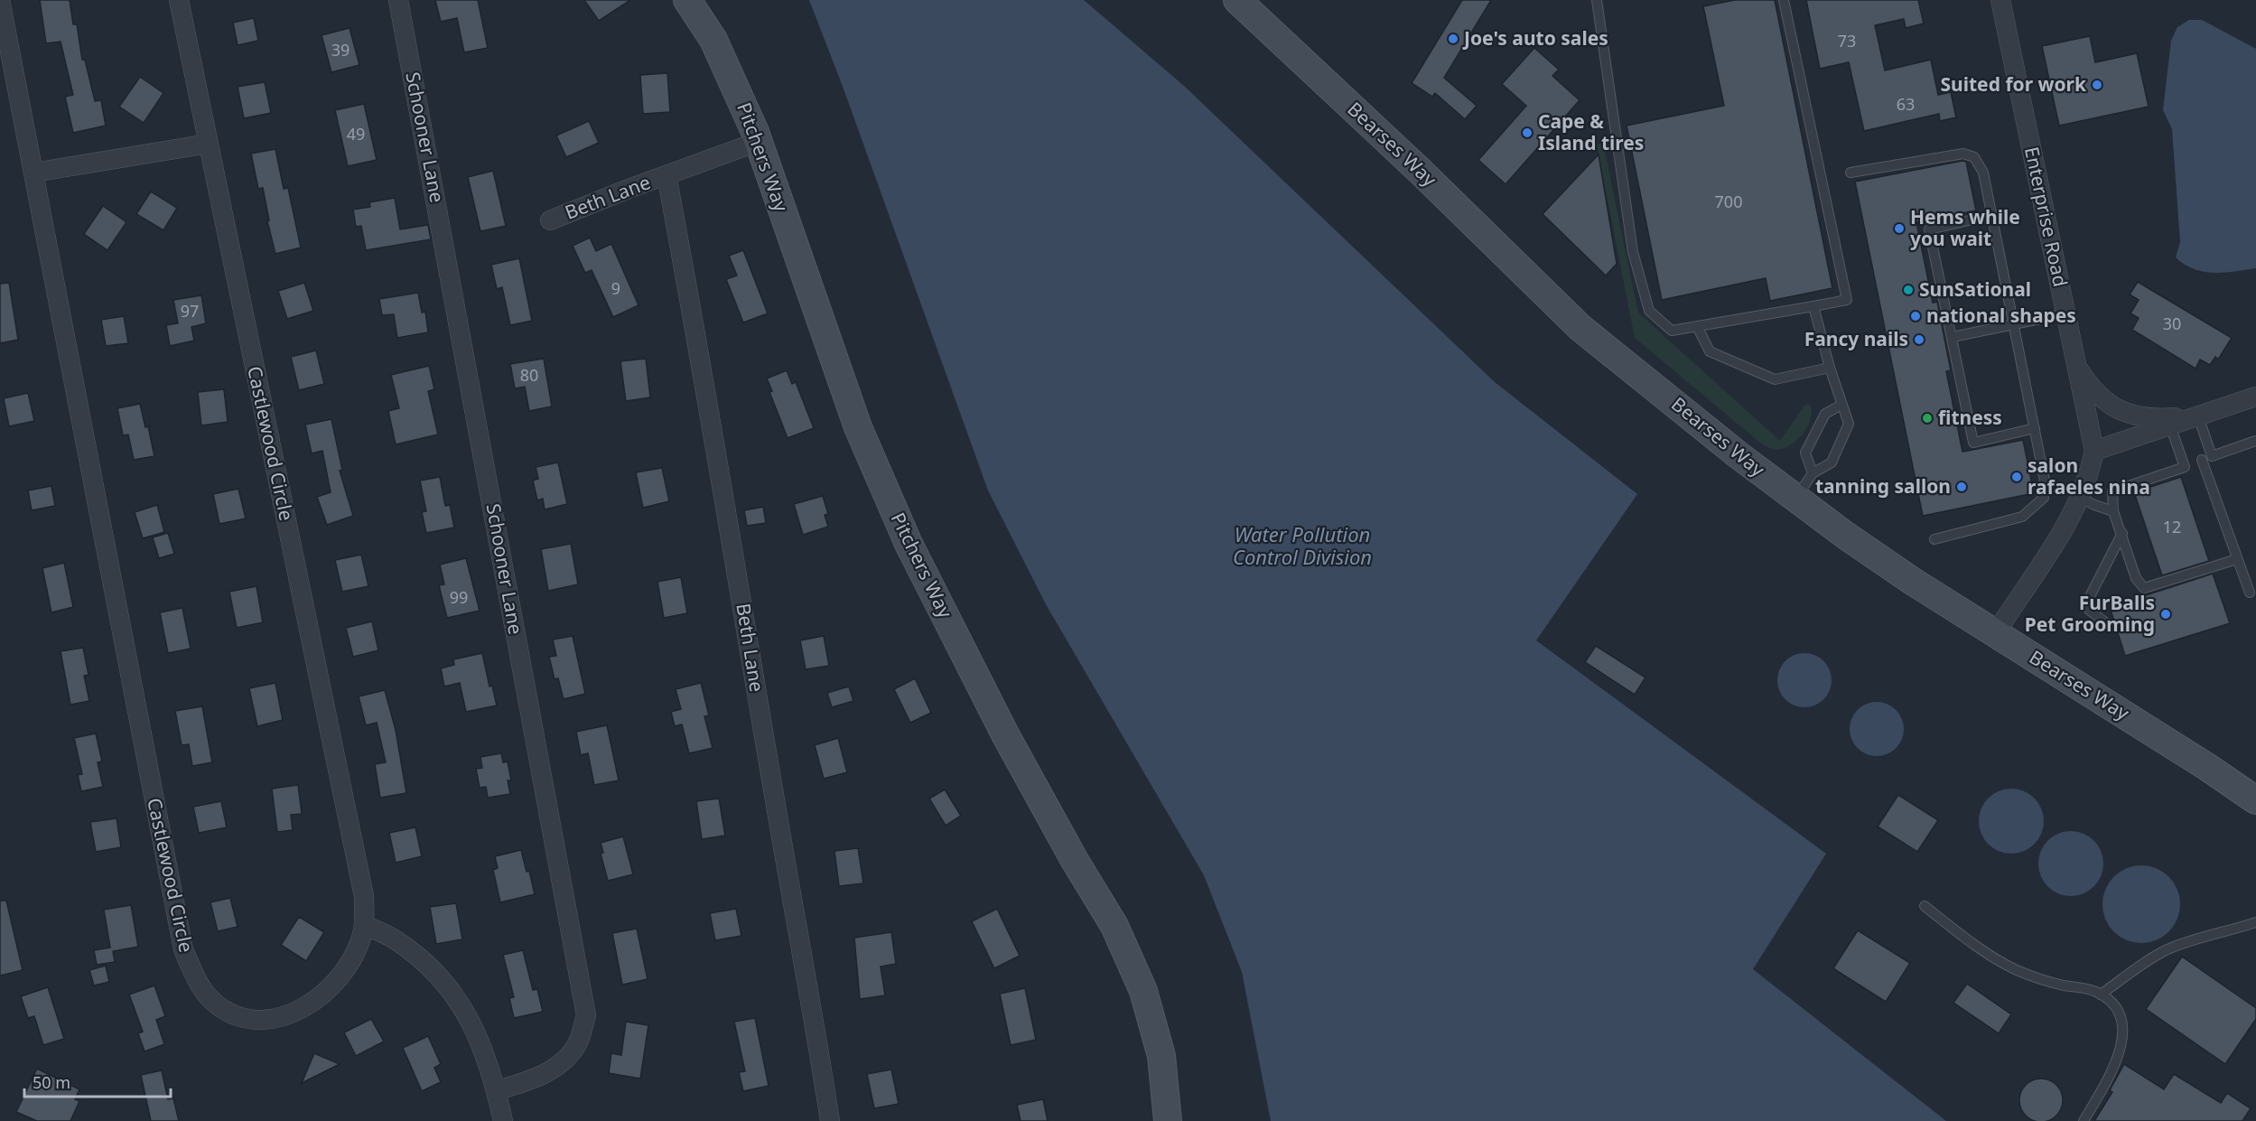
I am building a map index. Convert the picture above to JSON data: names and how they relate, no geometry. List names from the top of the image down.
{
  "streets": {
    "main road": ["Bearses Way", "Pitchers Way"],
    "street": [
      "Schooner Lane",
      "Beth Lane",
      "Enterprise Road",
      "Castlewood Circle"
    ]
  },
  "crossings": [
    ["Bearses Way", "Enterprise Road"],
    ["Pitchers Way", "Beth Lane"]
  ],
  "water": ["Water Pollution Control Division"],
  "places": [
    "Joe's auto sales",
    "Suited for work",
    "Cape & Island tires",
    "Hems while you wait",
    "SunSational",
    "national shapes",
    "Fancy nails",
    "fitness",
    "salon rafaeles nina",
    "tanning sallon",
    "FurBalls Pet Grooming"
  ],
  "house_numbers": [
    "73",
    "39",
    "63",
    "49",
    "700",
    "9",
    "97",
    "30",
    "80",
    "12",
    "99"
  ],
  "scale_bar": "50 m"
}
